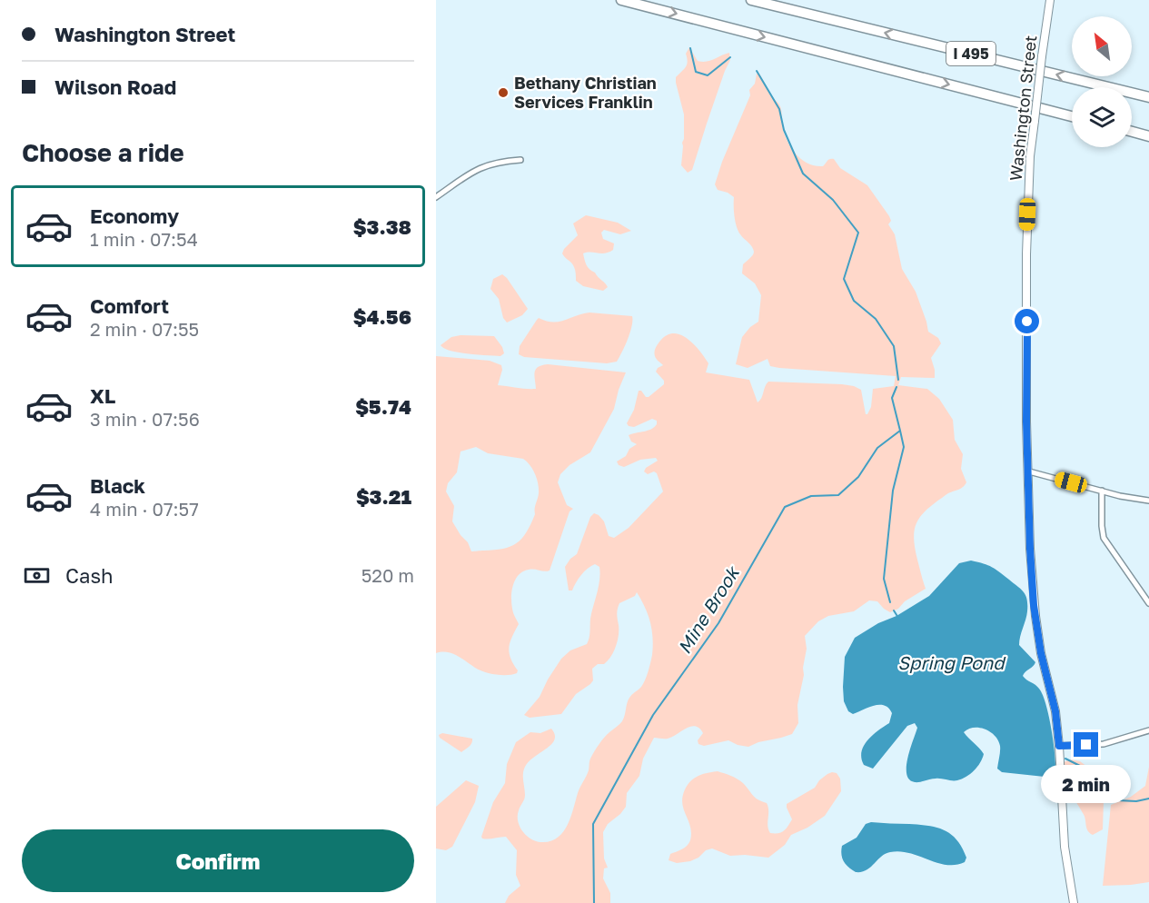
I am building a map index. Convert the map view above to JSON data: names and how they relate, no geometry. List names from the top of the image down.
{
  "streets": {
    "highway": ["I 495"],
    "main road": ["Washington Street"]
  },
  "water": ["Mine Brook", "Spring Pond"],
  "places": ["Bethany Christian Services Franklin"],
  "north": "top left",
  "page": {
    "banner": ["Washington Street", "Wilson Road"],
    "heading": "Choose a ride",
    "list": [
      {
        "name": "Economy",
        "note": "1 min · 07:54",
        "value": "$3.38"
      },
      {
        "name": "Comfort",
        "note": "2 min · 07:55",
        "value": "$4.56"
      },
      {
        "name": "XL",
        "note": "3 min · 07:56",
        "value": "$5.74"
      },
      {
        "name": "Black",
        "note": "4 min · 07:57",
        "value": "$3.21"
      }
    ],
    "pay": ["Cash", "520 m"],
    "bubble": "2 min",
    "buttons": "Confirm"
  }
}
